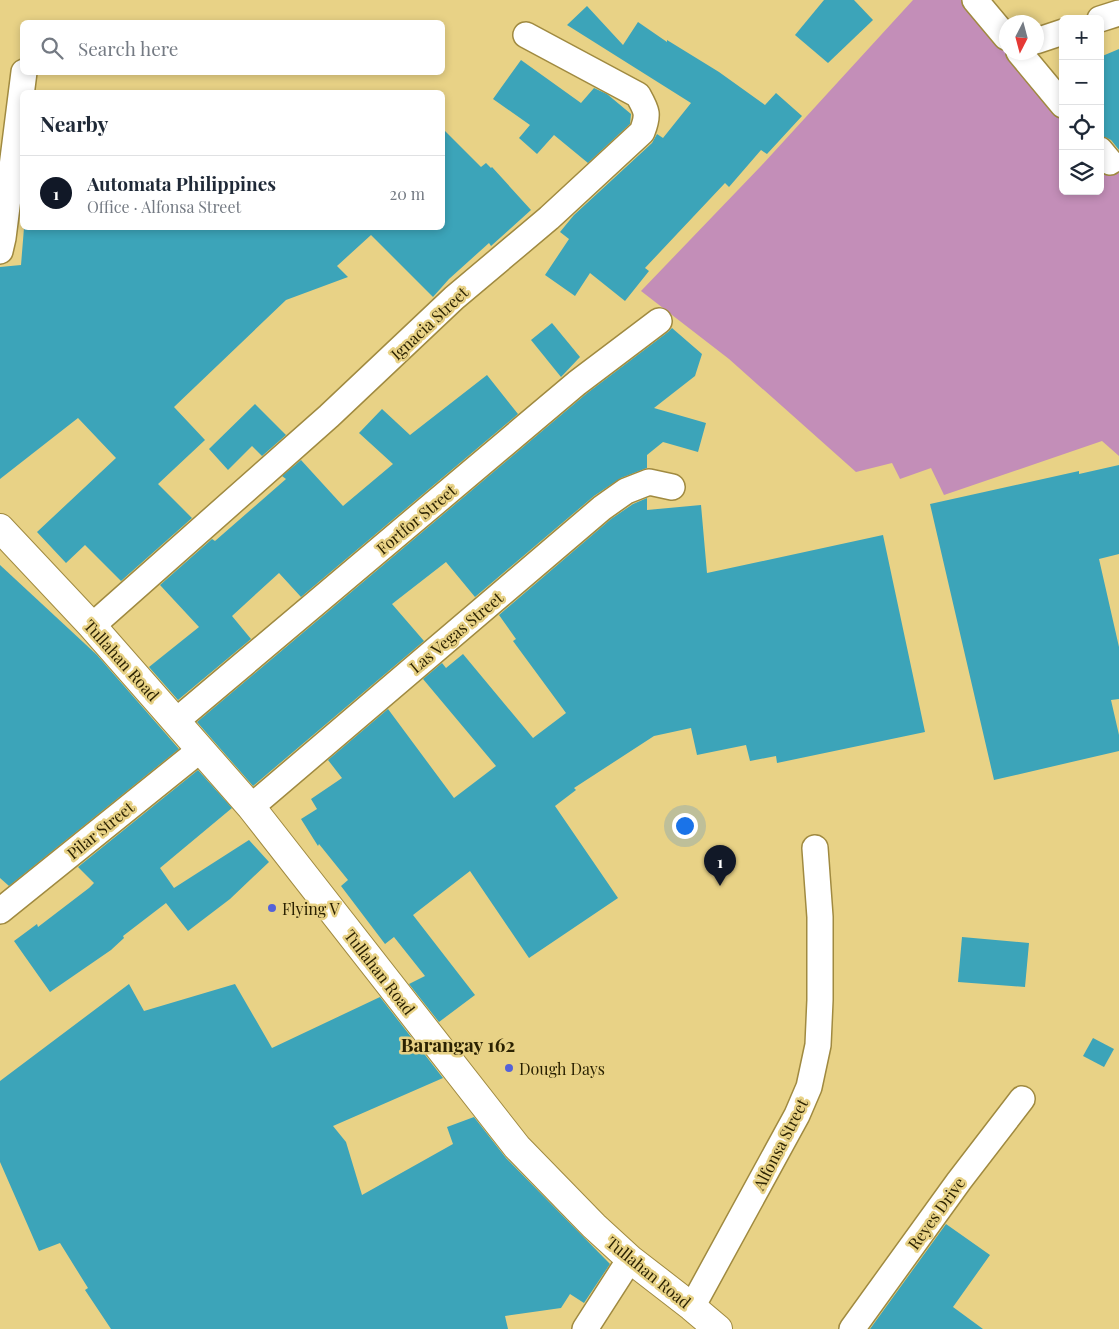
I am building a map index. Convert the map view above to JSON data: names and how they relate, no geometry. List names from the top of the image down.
{
  "streets": {
    "main road": ["Tullahan Road"],
    "street": [
      "Ignacia Street",
      "Fortfor Street",
      "Las Vegas Street",
      "Pilar Street",
      "Alfonsa Street",
      "Reyes Drive"
    ]
  },
  "crossings": [
    ["Ignacia Street", "Tullahan Road"],
    ["Fortfor Street", "Tullahan Road"],
    ["Las Vegas Street", "Tullahan Road"],
    ["Tullahan Road", "Pilar Street"],
    ["Tullahan Road", "Alfonsa Street"]
  ],
  "districts": ["Barangay 162"],
  "places": ["Flying V", "Dough Days"],
  "north": "bottom",
  "page": {
    "map_buttons": ["+", "−"],
    "search": "Search here",
    "heading": "Nearby",
    "list": [
      {
        "mark": "1",
        "name": "Automata Philippines",
        "note": "Office · Alfonsa Street",
        "value": "20 m"
      }
    ],
    "pins": "1"
  }
}
